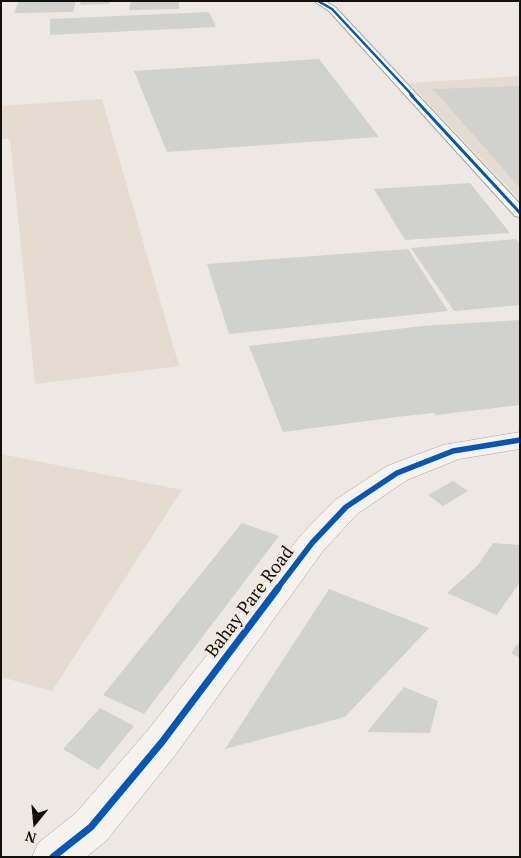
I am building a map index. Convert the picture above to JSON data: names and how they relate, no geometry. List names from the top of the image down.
{
  "streets": {
    "street": ["Bahay Pare Road"]
  },
  "north": "bottom"
}
